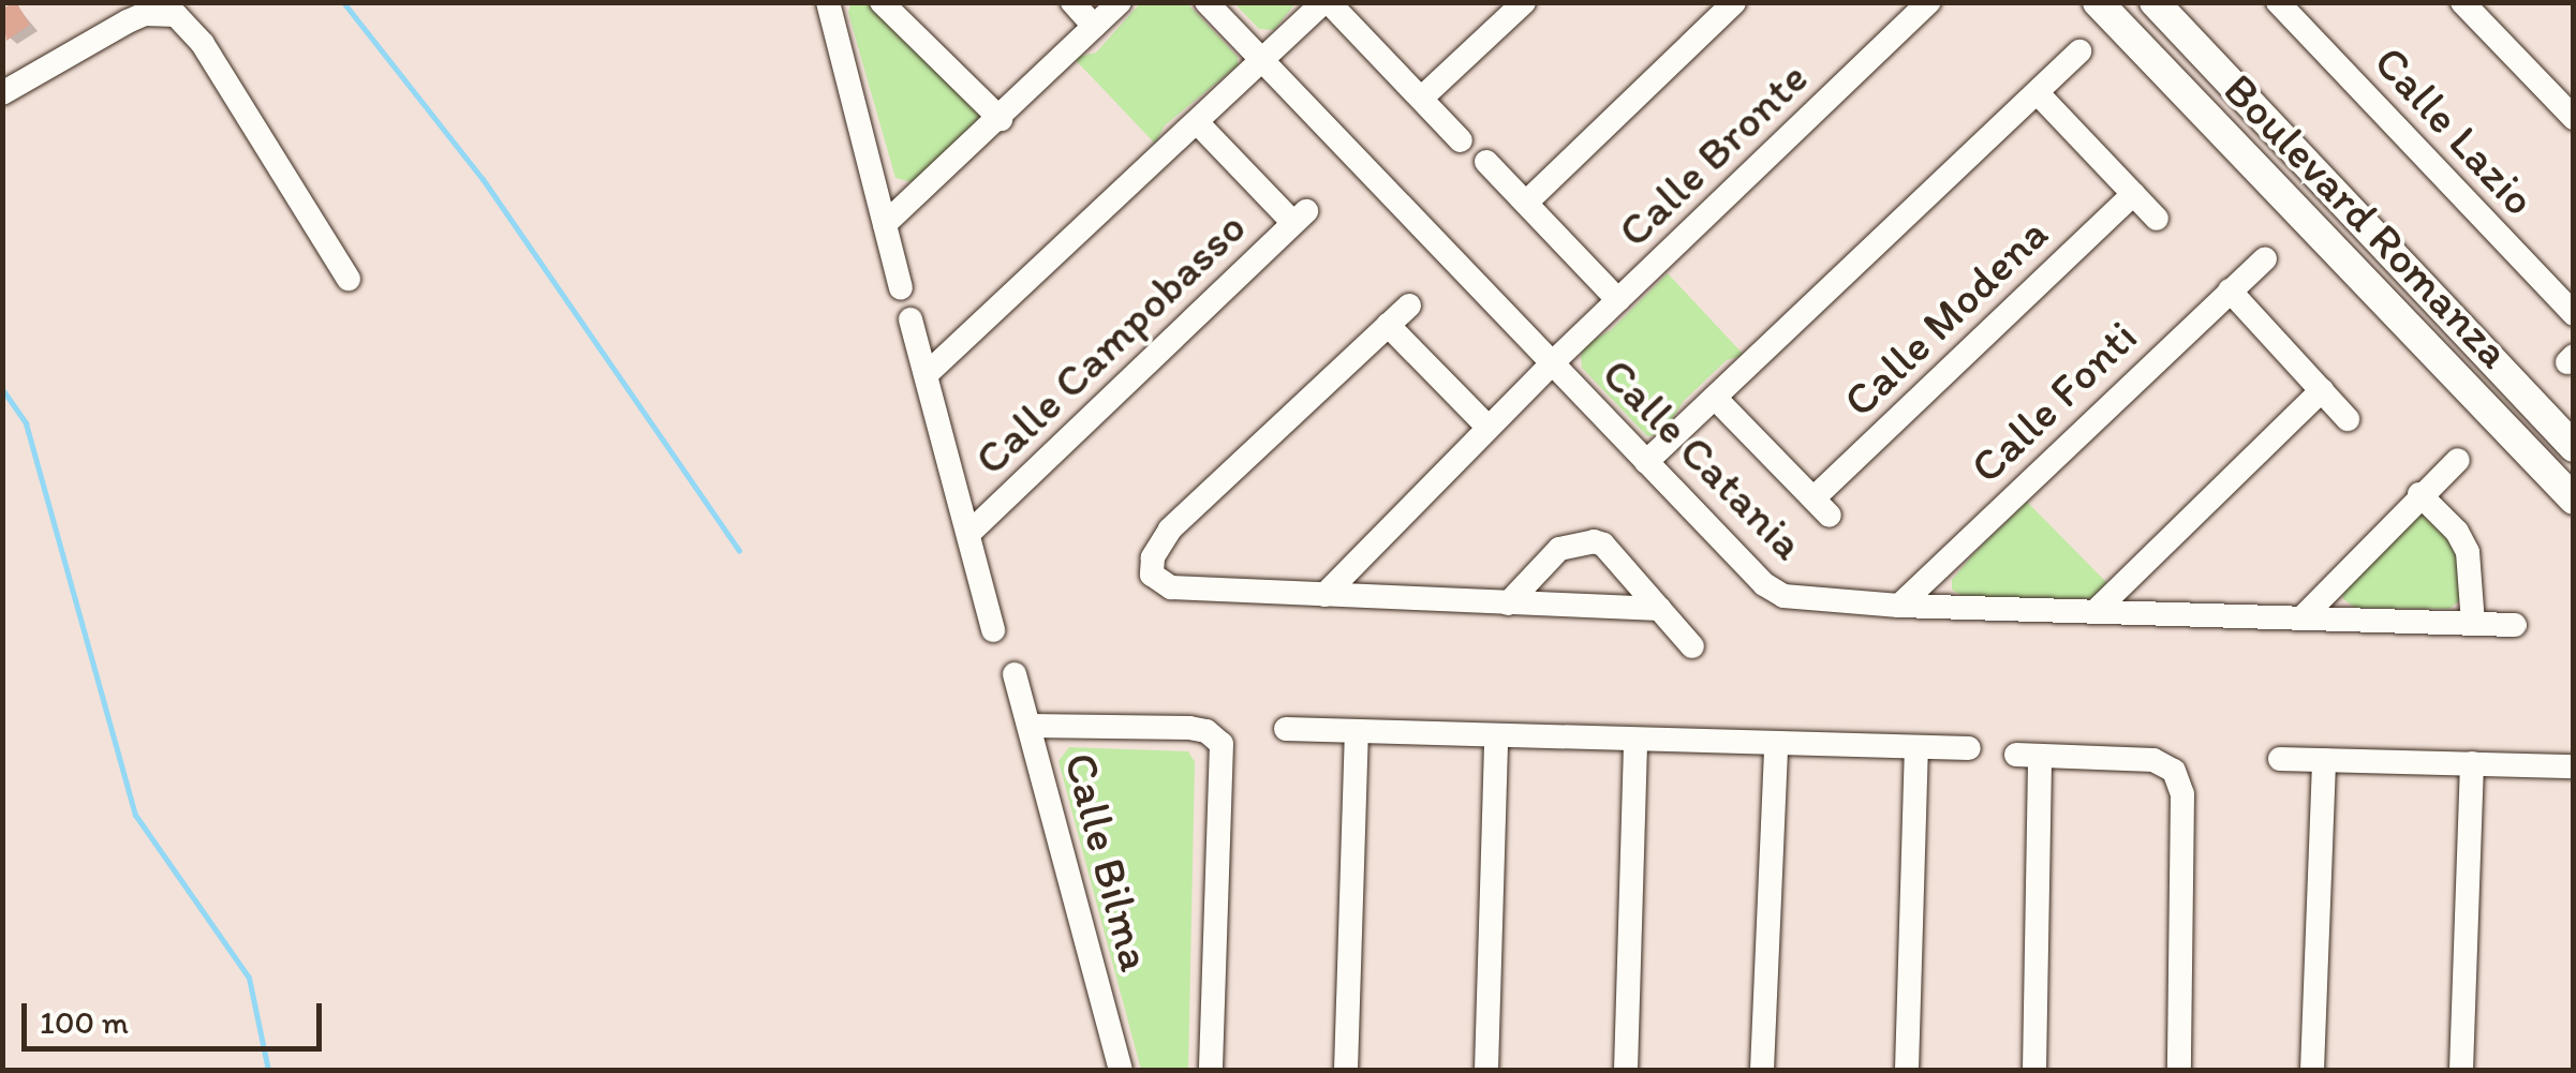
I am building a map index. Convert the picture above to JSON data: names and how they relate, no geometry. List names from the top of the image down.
{
  "streets": {
    "main road": ["Boulevard Romanza"],
    "street": [
      "Calle Lazio",
      "Calle Bronte",
      "Calle Modena",
      "Calle Campobasso",
      "Calle Fonti",
      "Calle Catania",
      "Calle Bilma"
    ]
  },
  "crossings": [
    ["Calle Bronte", "Calle Catania"],
    ["Calle Fonti", "Calle Catania"]
  ],
  "scale_bar": "100 m"
}
